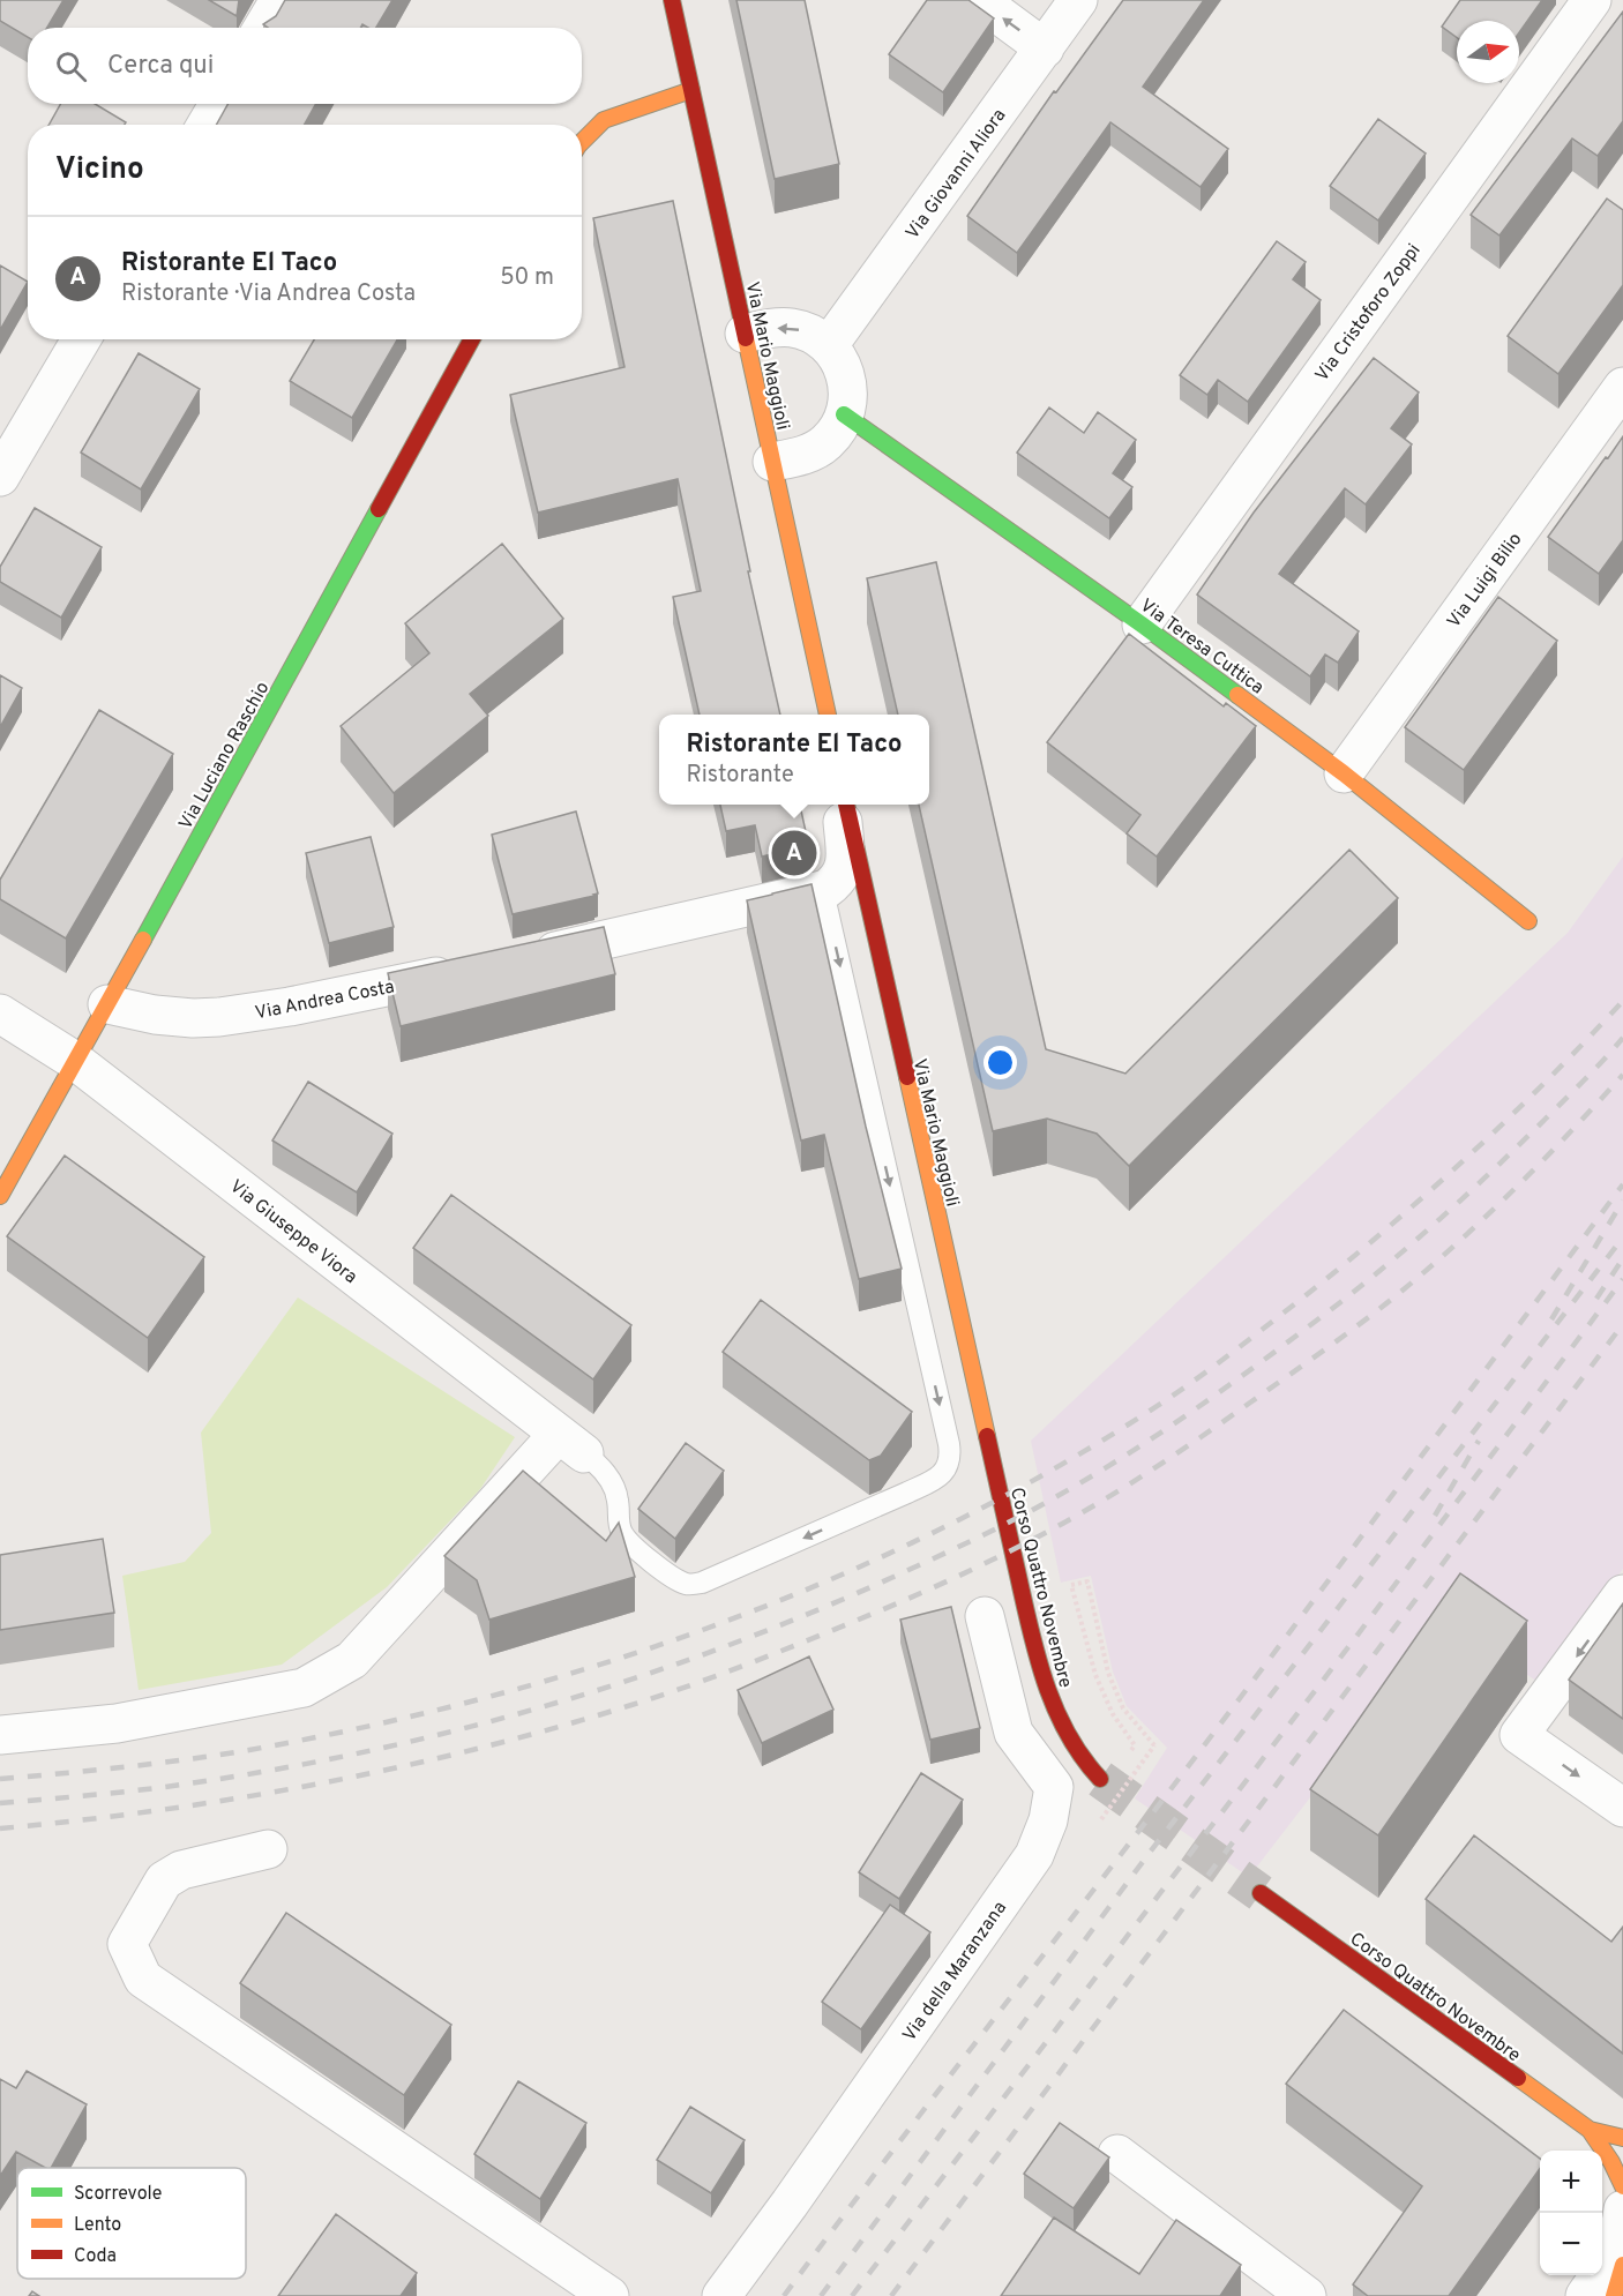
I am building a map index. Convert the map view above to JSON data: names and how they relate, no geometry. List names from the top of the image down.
{
  "streets": {
    "street": [
      "Via Giovanni Aliora",
      "Via Cristoforo Zoppi",
      "Via Mario Maggioli",
      "Via Luigi Bilio",
      "Via Teresa Cuttica",
      "Via Luciano Raschio",
      "Via Andrea Costa",
      "Via Giuseppe Viora",
      "Corso Quattro Novembre",
      "Via della Maranzana"
    ]
  },
  "crossings": [
    ["Via Cristoforo Zoppi", "Via Teresa Cuttica"],
    ["Via Mario Maggioli", "Corso Quattro Novembre"],
    ["Via Luigi Bilio", "Via Teresa Cuttica"],
    ["Via Luciano Raschio", "Via Andrea Costa"],
    ["Via Luciano Raschio", "Via Giuseppe Viora"]
  ],
  "legend": ["Scorrevole", "Lento", "Coda"],
  "north": "right",
  "page": {
    "search": "Cerca qui",
    "heading": "Vicino",
    "list": [
      {
        "mark": "A",
        "name": "Ristorante El Taco",
        "note": "Ristorante · Via Andrea Costa",
        "value": "50 m"
      }
    ],
    "popup": ["Ristorante El Taco", "Ristorante"],
    "pins": "A",
    "map_buttons": ["+", "−"]
  }
}
